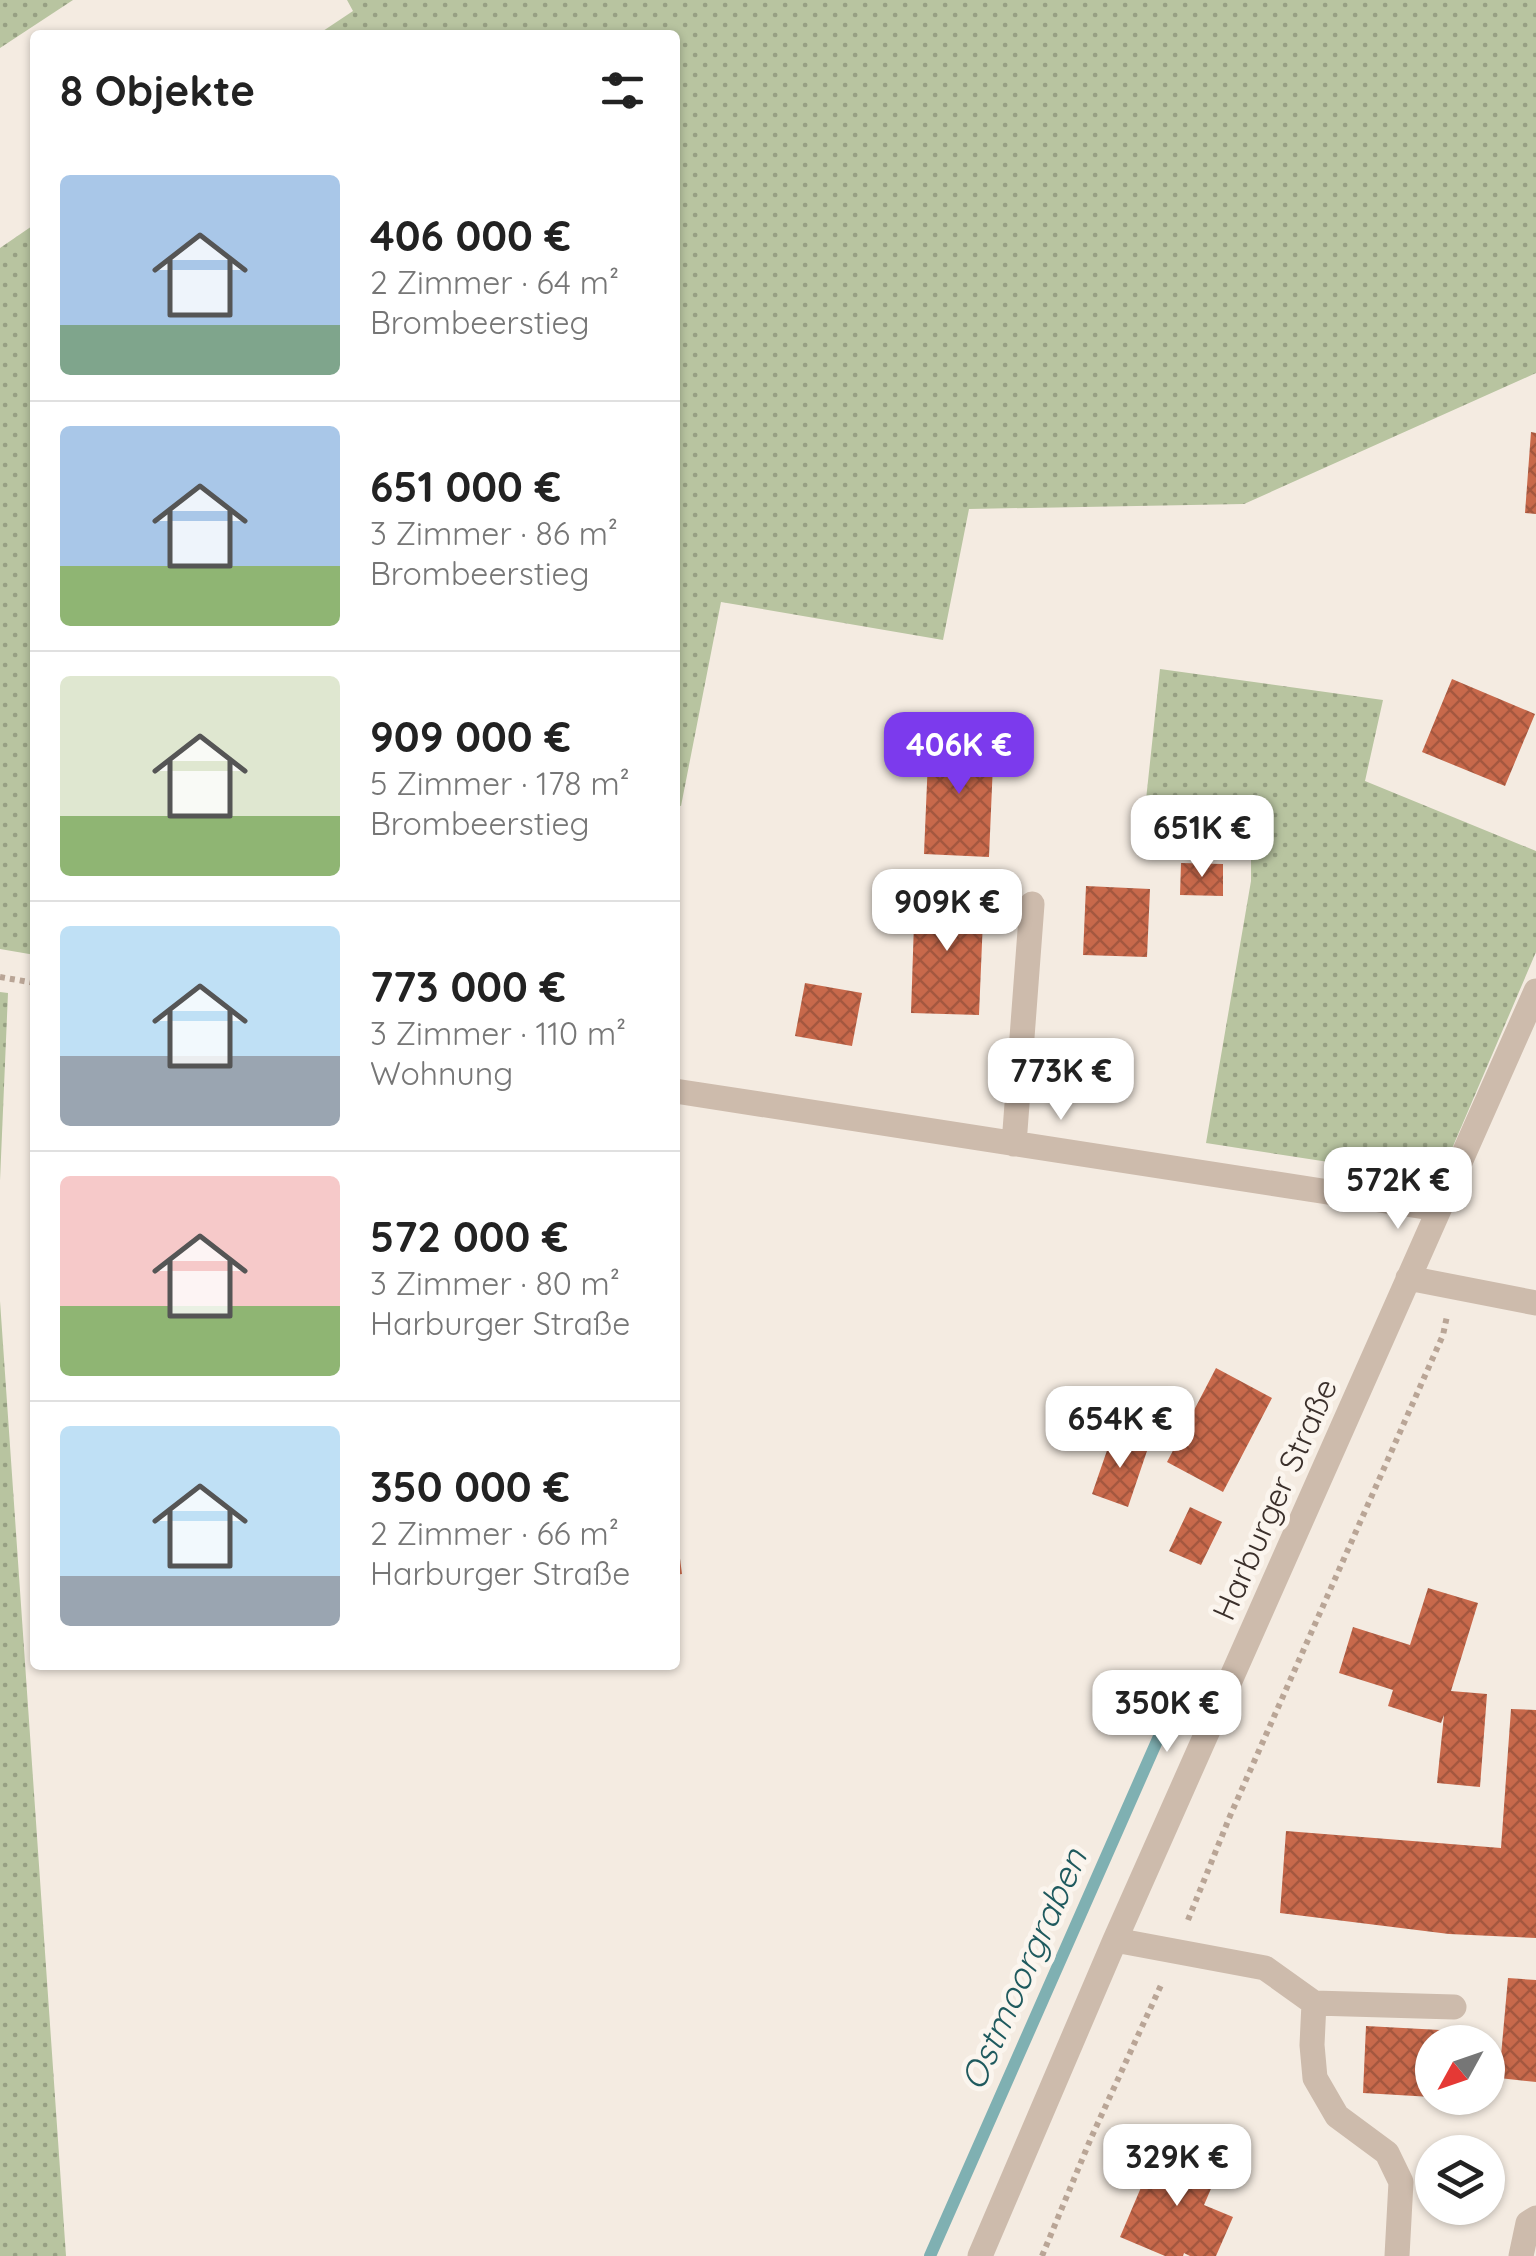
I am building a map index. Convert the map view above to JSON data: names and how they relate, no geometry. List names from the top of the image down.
{
  "streets": {
    "street": ["Harburger Straße"]
  },
  "water": ["Ostmoorgraben"],
  "north": "bottom left",
  "page": {
    "heading": "8 Objekte",
    "list": [
      {
        "name": "406 000 €",
        "note": "2 Zimmer · 64 m² · Brombeerstieg"
      },
      {
        "name": "651 000 €",
        "note": "3 Zimmer · 86 m² · Brombeerstieg"
      },
      {
        "name": "909 000 €",
        "note": "5 Zimmer · 178 m² · Brombeerstieg"
      },
      {
        "name": "773 000 €",
        "note": "3 Zimmer · 110 m² · Wohnung"
      },
      {
        "name": "572 000 €",
        "note": "3 Zimmer · 80 m² · Harburger Straße"
      },
      {
        "name": "350 000 €",
        "note": "2 Zimmer · 66 m² · Harburger Straße"
      }
    ],
    "price": [
      "406K €",
      "651K €",
      "909K €",
      "773K €",
      "572K €",
      "654K €",
      "350K €",
      "329K €"
    ]
  }
}
